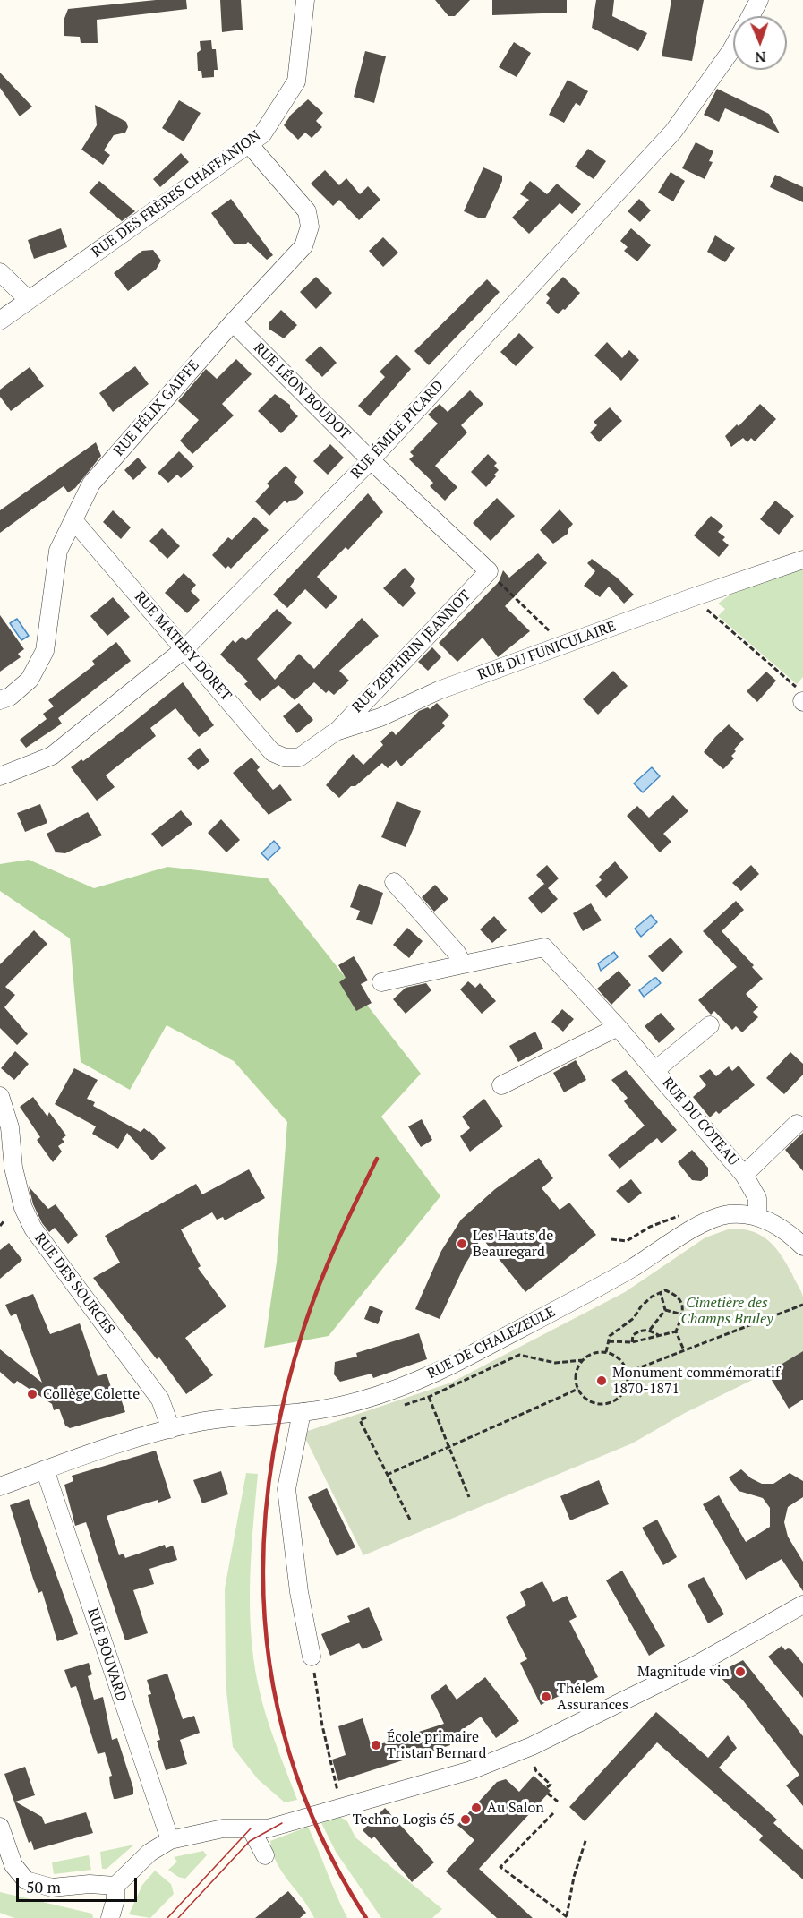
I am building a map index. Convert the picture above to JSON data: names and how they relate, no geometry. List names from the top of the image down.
{
  "streets": {
    "street": [
      "RUE DES FRÈRES CHAFFANJON",
      "RUE LÉON BOUDOT",
      "RUE FÉLIX GAIFFE",
      "RUE ÉMILE PICARD",
      "RUE MATHEY DORET",
      "RUE DU FUNICULAIRE",
      "RUE ZÉPHIRIN JEANNOT",
      "RUE DU COTEAU",
      "RUE DES SOURCES",
      "RUE DE CHALEZEULE",
      "RUE BOUVARD"
    ]
  },
  "crossings": [
    ["RUE DES FRÈRES CHAFFANJON", "RUE FÉLIX GAIFFE"],
    ["RUE LÉON BOUDOT", "RUE FÉLIX GAIFFE"],
    ["RUE LÉON BOUDOT", "RUE ÉMILE PICARD"],
    ["RUE LÉON BOUDOT", "RUE ZÉPHIRIN JEANNOT"],
    ["RUE FÉLIX GAIFFE", "RUE MATHEY DORET"],
    ["RUE ÉMILE PICARD", "RUE MATHEY DORET"],
    ["RUE MATHEY DORET", "RUE DU FUNICULAIRE"],
    ["RUE DU FUNICULAIRE", "RUE ZÉPHIRIN JEANNOT"],
    ["RUE DU COTEAU", "RUE DE CHALEZEULE"],
    ["RUE DES SOURCES", "RUE DE CHALEZEULE"],
    ["RUE DE CHALEZEULE", "RUE BOUVARD"]
  ],
  "parks": ["Cimetière des Champs Bruley"],
  "places": [
    "Les Hauts de Beauregard",
    "Monument commémoratif 1870-1871",
    "Collège Colette",
    "Magnitude vin",
    "Thélem Assurances",
    "École primaire Tristan Bernard",
    "Au Salon",
    "Techno Logis é5"
  ],
  "scale_bar": "50 m",
  "north": "bottom"
}
